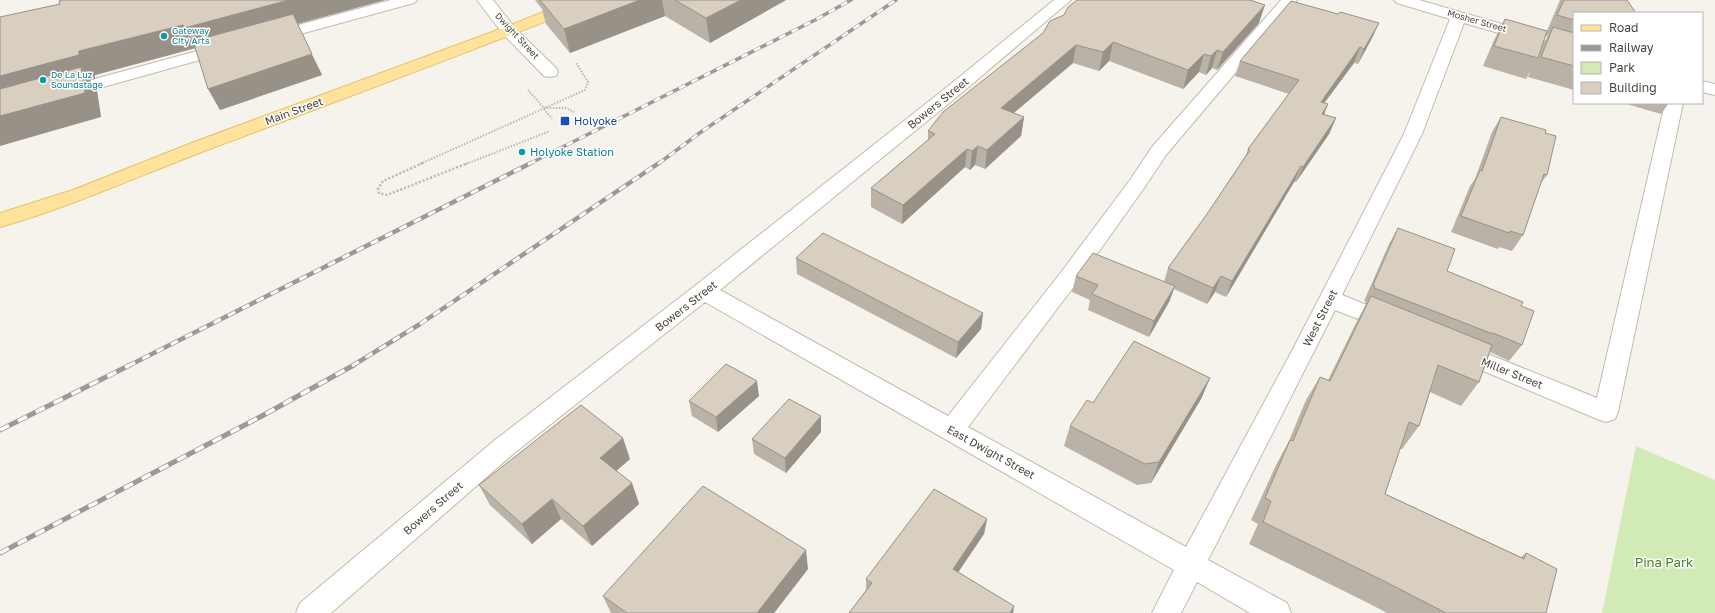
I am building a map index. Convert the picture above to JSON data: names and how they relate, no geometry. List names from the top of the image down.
{
  "streets": {
    "main road": ["Main Street"],
    "street": [
      "Mosher Street",
      "Dwight Street",
      "Bowers Street",
      "West Street",
      "Miller Street",
      "East Dwight Street"
    ]
  },
  "crossings": [
    ["Mosher Street", "West Street"],
    ["Dwight Street", "Main Street"],
    ["Bowers Street", "East Dwight Street"],
    ["West Street", "East Dwight Street"]
  ],
  "parks": ["Pina Park"],
  "places": {
    "other": ["Gateway City Arts", "De La Luz Soundstage", "Holyoke Station"],
    "transit": ["Holyoke"]
  },
  "legend": [
    "Road",
    "Railway",
    "Park",
    "Building"
  ]
}
